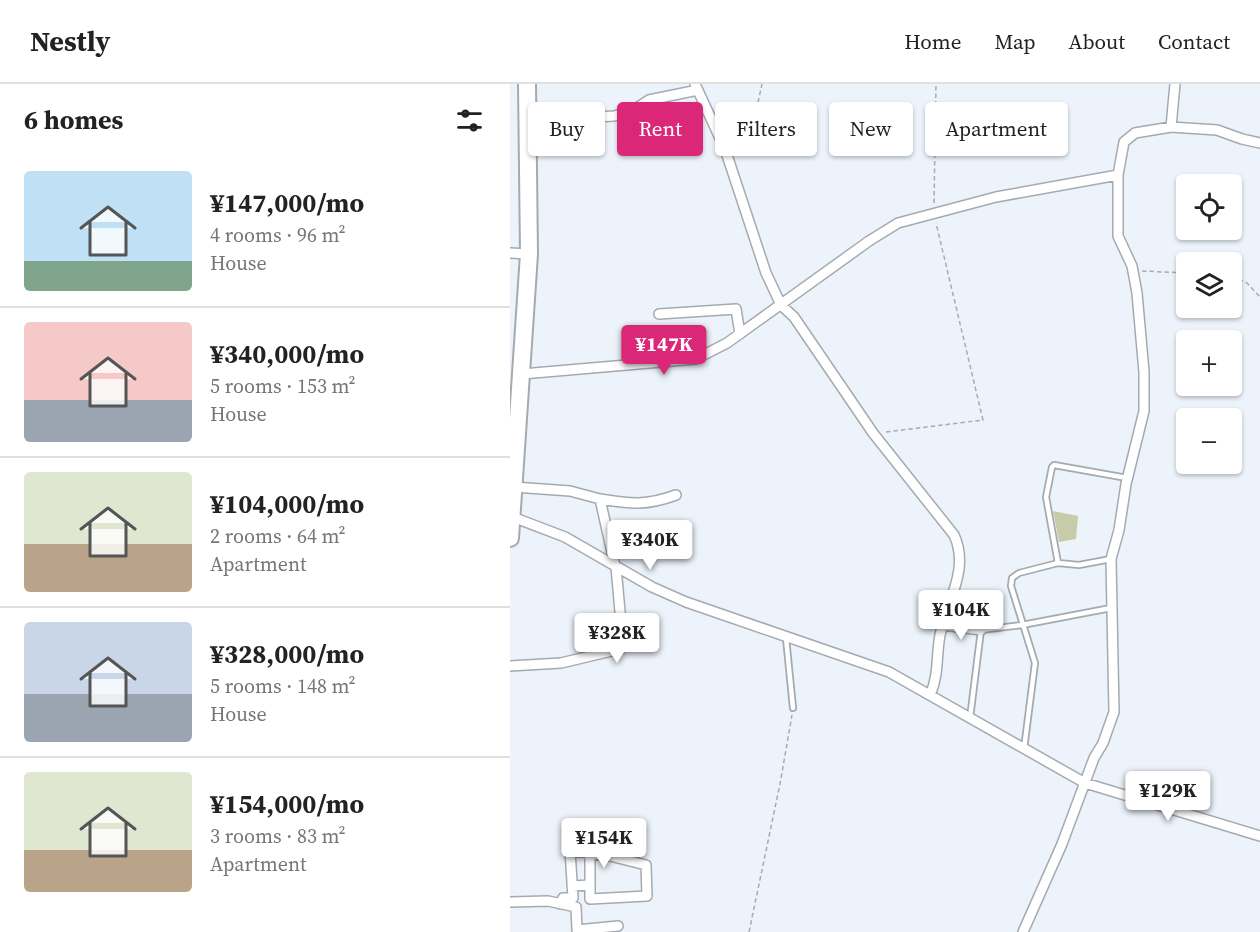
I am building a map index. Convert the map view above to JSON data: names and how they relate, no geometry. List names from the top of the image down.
{
  "page": {
    "header": "Nestly",
    "nav": [
      "Home",
      "Map",
      "About",
      "Contact"
    ],
    "heading": "6 homes",
    "chip": [
      "Buy",
      "Rent",
      "Filters",
      "New",
      "Apartment"
    ],
    "list": [
      {
        "name": "¥147,000/mo",
        "note": "4 rooms · 96 m² · House"
      },
      {
        "name": "¥340,000/mo",
        "note": "5 rooms · 153 m² · House"
      },
      {
        "name": "¥104,000/mo",
        "note": "2 rooms · 64 m² · Apartment"
      },
      {
        "name": "¥328,000/mo",
        "note": "5 rooms · 148 m² · House"
      },
      {
        "name": "¥154,000/mo",
        "note": "3 rooms · 83 m² · Apartment"
      }
    ],
    "map_buttons": ["+", "−"],
    "price": [
      "¥147K",
      "¥340K",
      "¥104K",
      "¥328K",
      "¥129K",
      "¥154K"
    ]
  }
}
